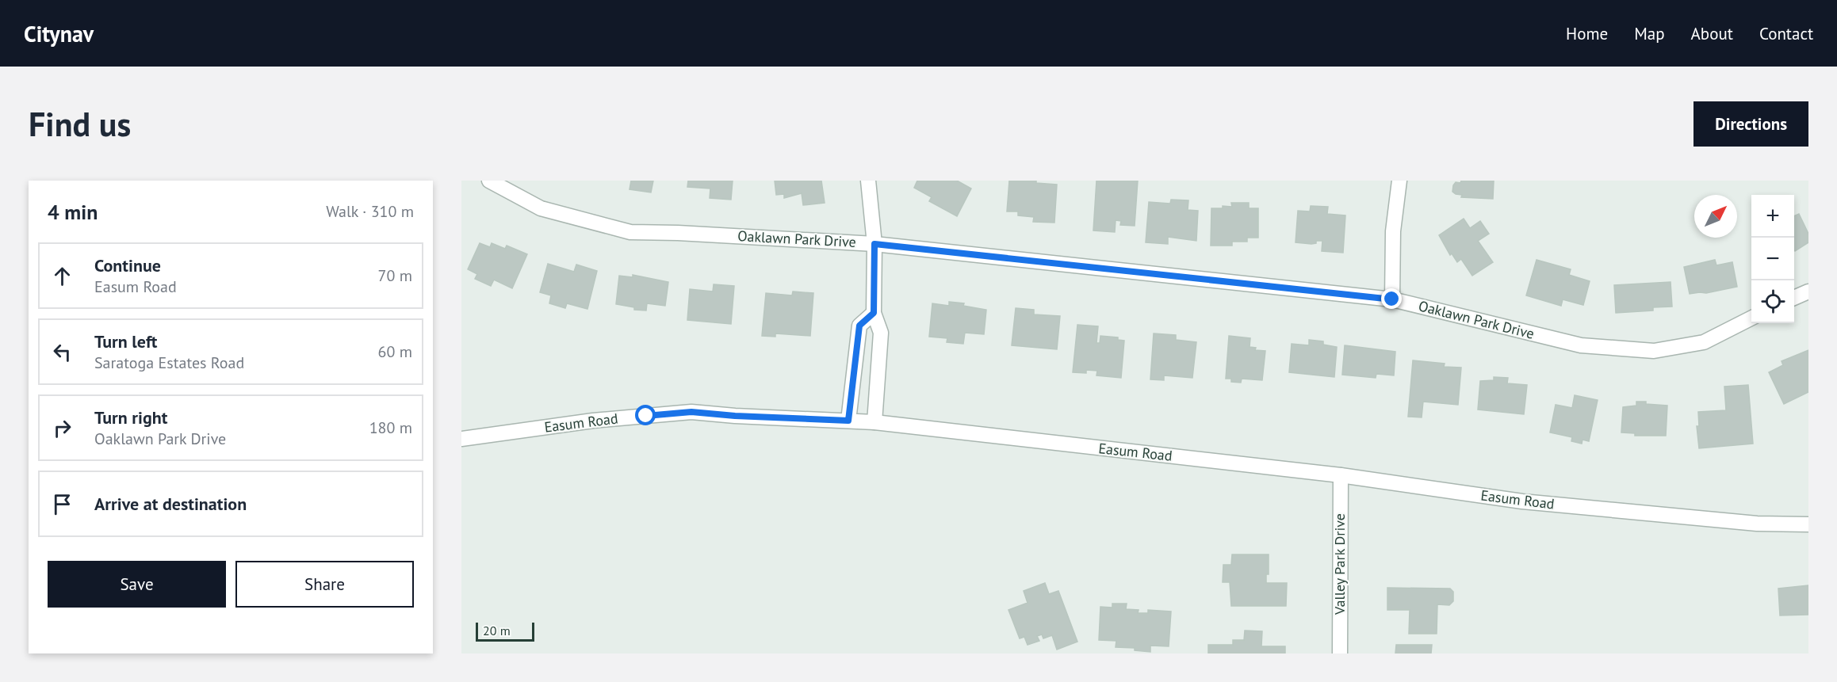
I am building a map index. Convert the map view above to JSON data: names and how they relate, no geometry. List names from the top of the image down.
{
  "streets": {
    "street": ["Oaklawn Park Drive", "Easum Road", "Valley Park Drive"]
  },
  "crossings": [
    ["Easum Road", "Valley Park Drive"]
  ],
  "scale_bar": "20 m",
  "north": "top right",
  "page": {
    "header": "Citynav",
    "nav": [
      "Home",
      "Map",
      "About",
      "Contact"
    ],
    "buttons": [
      "Directions",
      ["Save", "Share"]
    ],
    "title": "Find us",
    "heading": ["4 min", "Walk · 310 m"],
    "map_buttons": ["+", "−"],
    "list": [
      ["Continue", "Easum Road", "70 m"],
      ["Turn left", "Saratoga Estates Road", "60 m"],
      ["Turn right", "Oaklawn Park Drive", "180 m"],
      "Arrive at destination"
    ],
    "scale": "20 m"
  }
}
